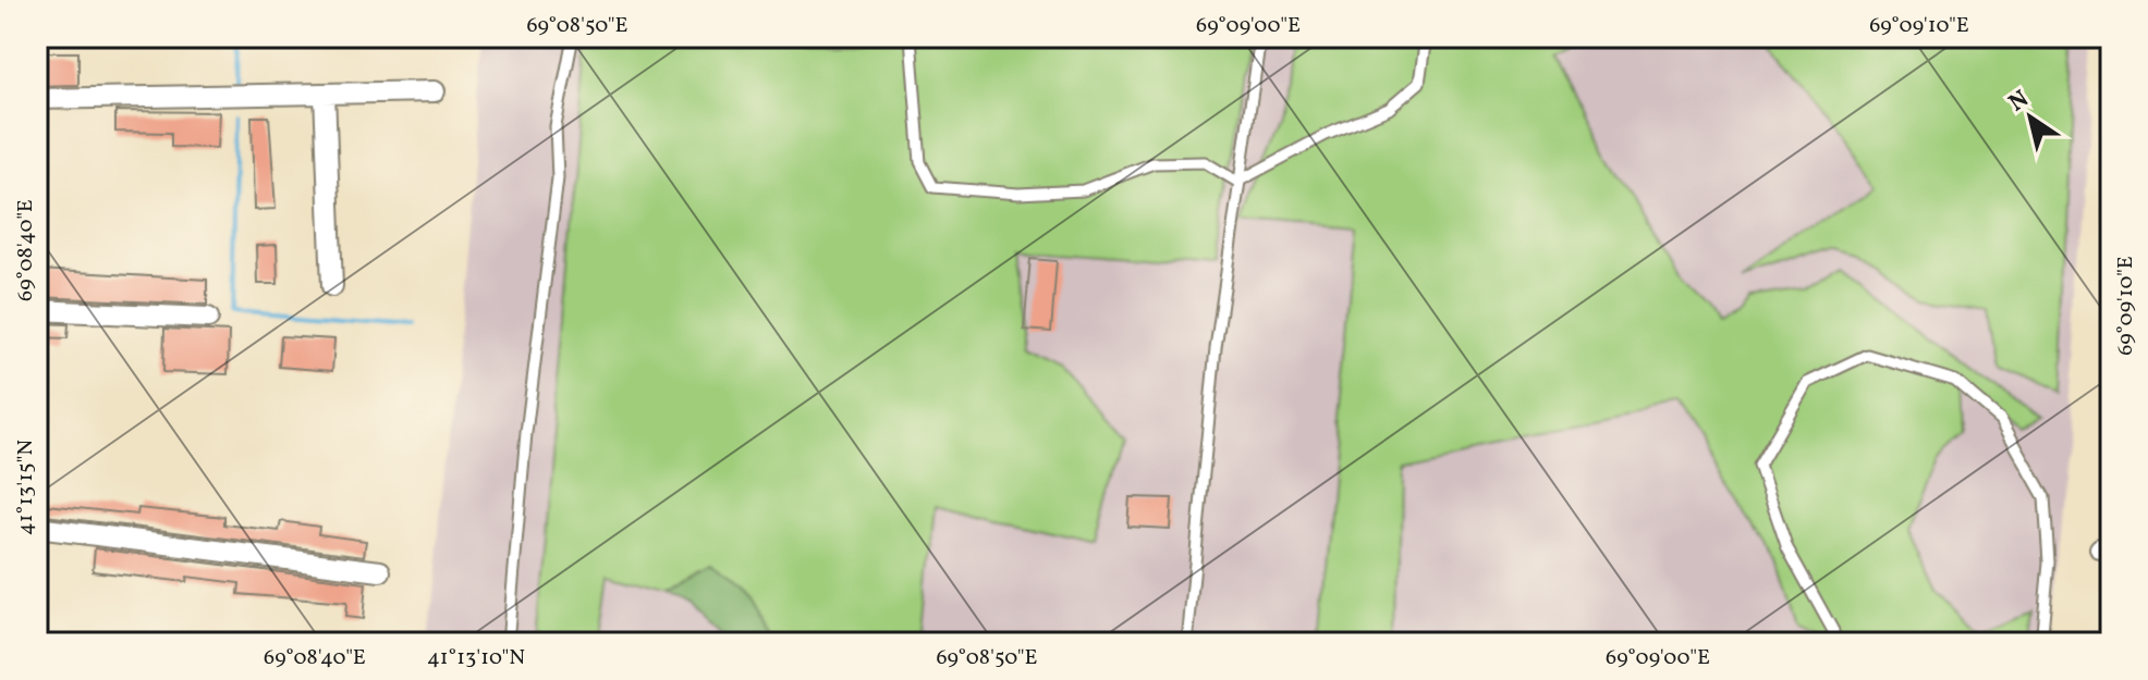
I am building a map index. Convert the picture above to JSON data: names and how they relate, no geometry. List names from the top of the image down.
{
  "north": "top left",
  "coordinates": [
    "69°08'50\"E",
    "69°09'00\"E",
    "69°09'10\"E",
    "69°08'40\"E",
    "41°13'15\"N",
    "41°13'10\"N"
  ]
}
